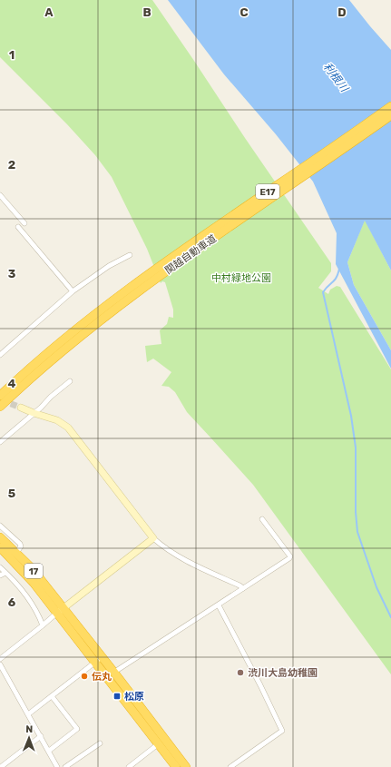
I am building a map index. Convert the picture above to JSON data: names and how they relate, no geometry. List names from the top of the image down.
{
  "streets": {
    "highway": ["E17", "関越自動車道", "17"]
  },
  "water": ["利根川"],
  "parks": ["中村緑地公園"],
  "places": {
    "other": ["渋川大島幼稚園", "伝丸"],
    "transit": ["松原"]
  },
  "north": "top",
  "grid": {
    "columns": [
      "A",
      "B",
      "C",
      "D"
    ],
    "rows": [
      "1",
      "2",
      "3",
      "4",
      "5",
      "6"
    ]
  }
}
